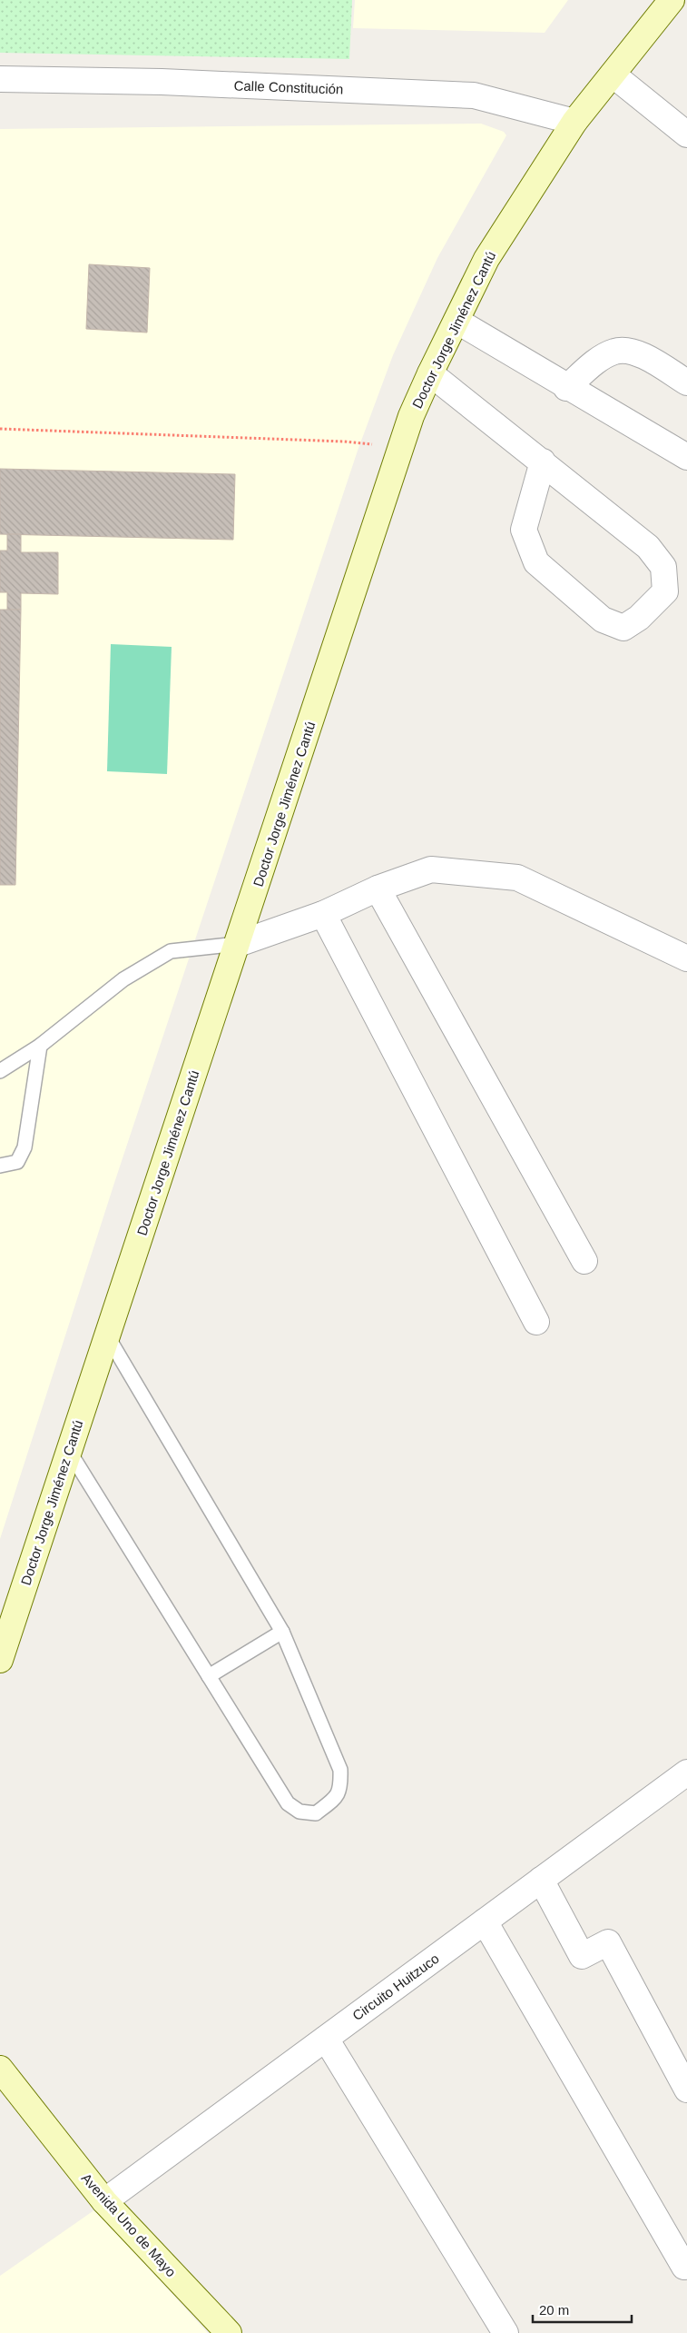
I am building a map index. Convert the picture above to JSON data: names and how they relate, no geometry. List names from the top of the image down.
{
  "streets": {
    "main road": ["Doctor Jorge Jiménez Cantú", "Avenida Uno de Mayo"],
    "street": ["Calle Constitución", "Circuito Huitzuco"]
  },
  "crossings": [
    ["Calle Constitución", "Doctor Jorge Jiménez Cantú"],
    ["Circuito Huitzuco", "Avenida Uno de Mayo"]
  ],
  "scale_bar": "20 m"
}
